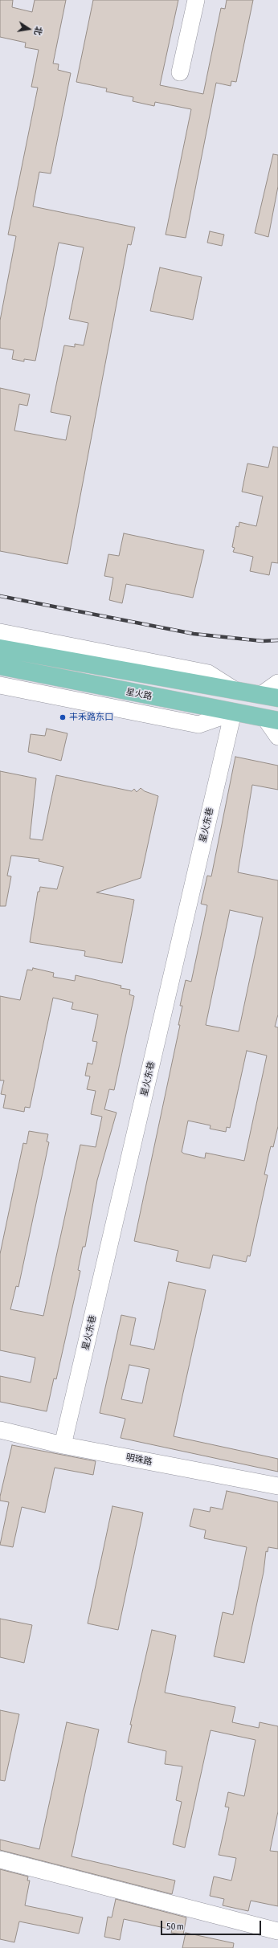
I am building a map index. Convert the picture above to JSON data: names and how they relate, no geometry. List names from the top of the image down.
{
  "streets": {
    "main road": ["星火路"],
    "street": ["星火东巷", "明珠路"]
  },
  "crossings": [
    ["星火路", "星火东巷"],
    ["星火东巷", "明珠路"]
  ],
  "places": ["丰禾路东口"],
  "scale_bar": "50 m",
  "north": "right"
}
